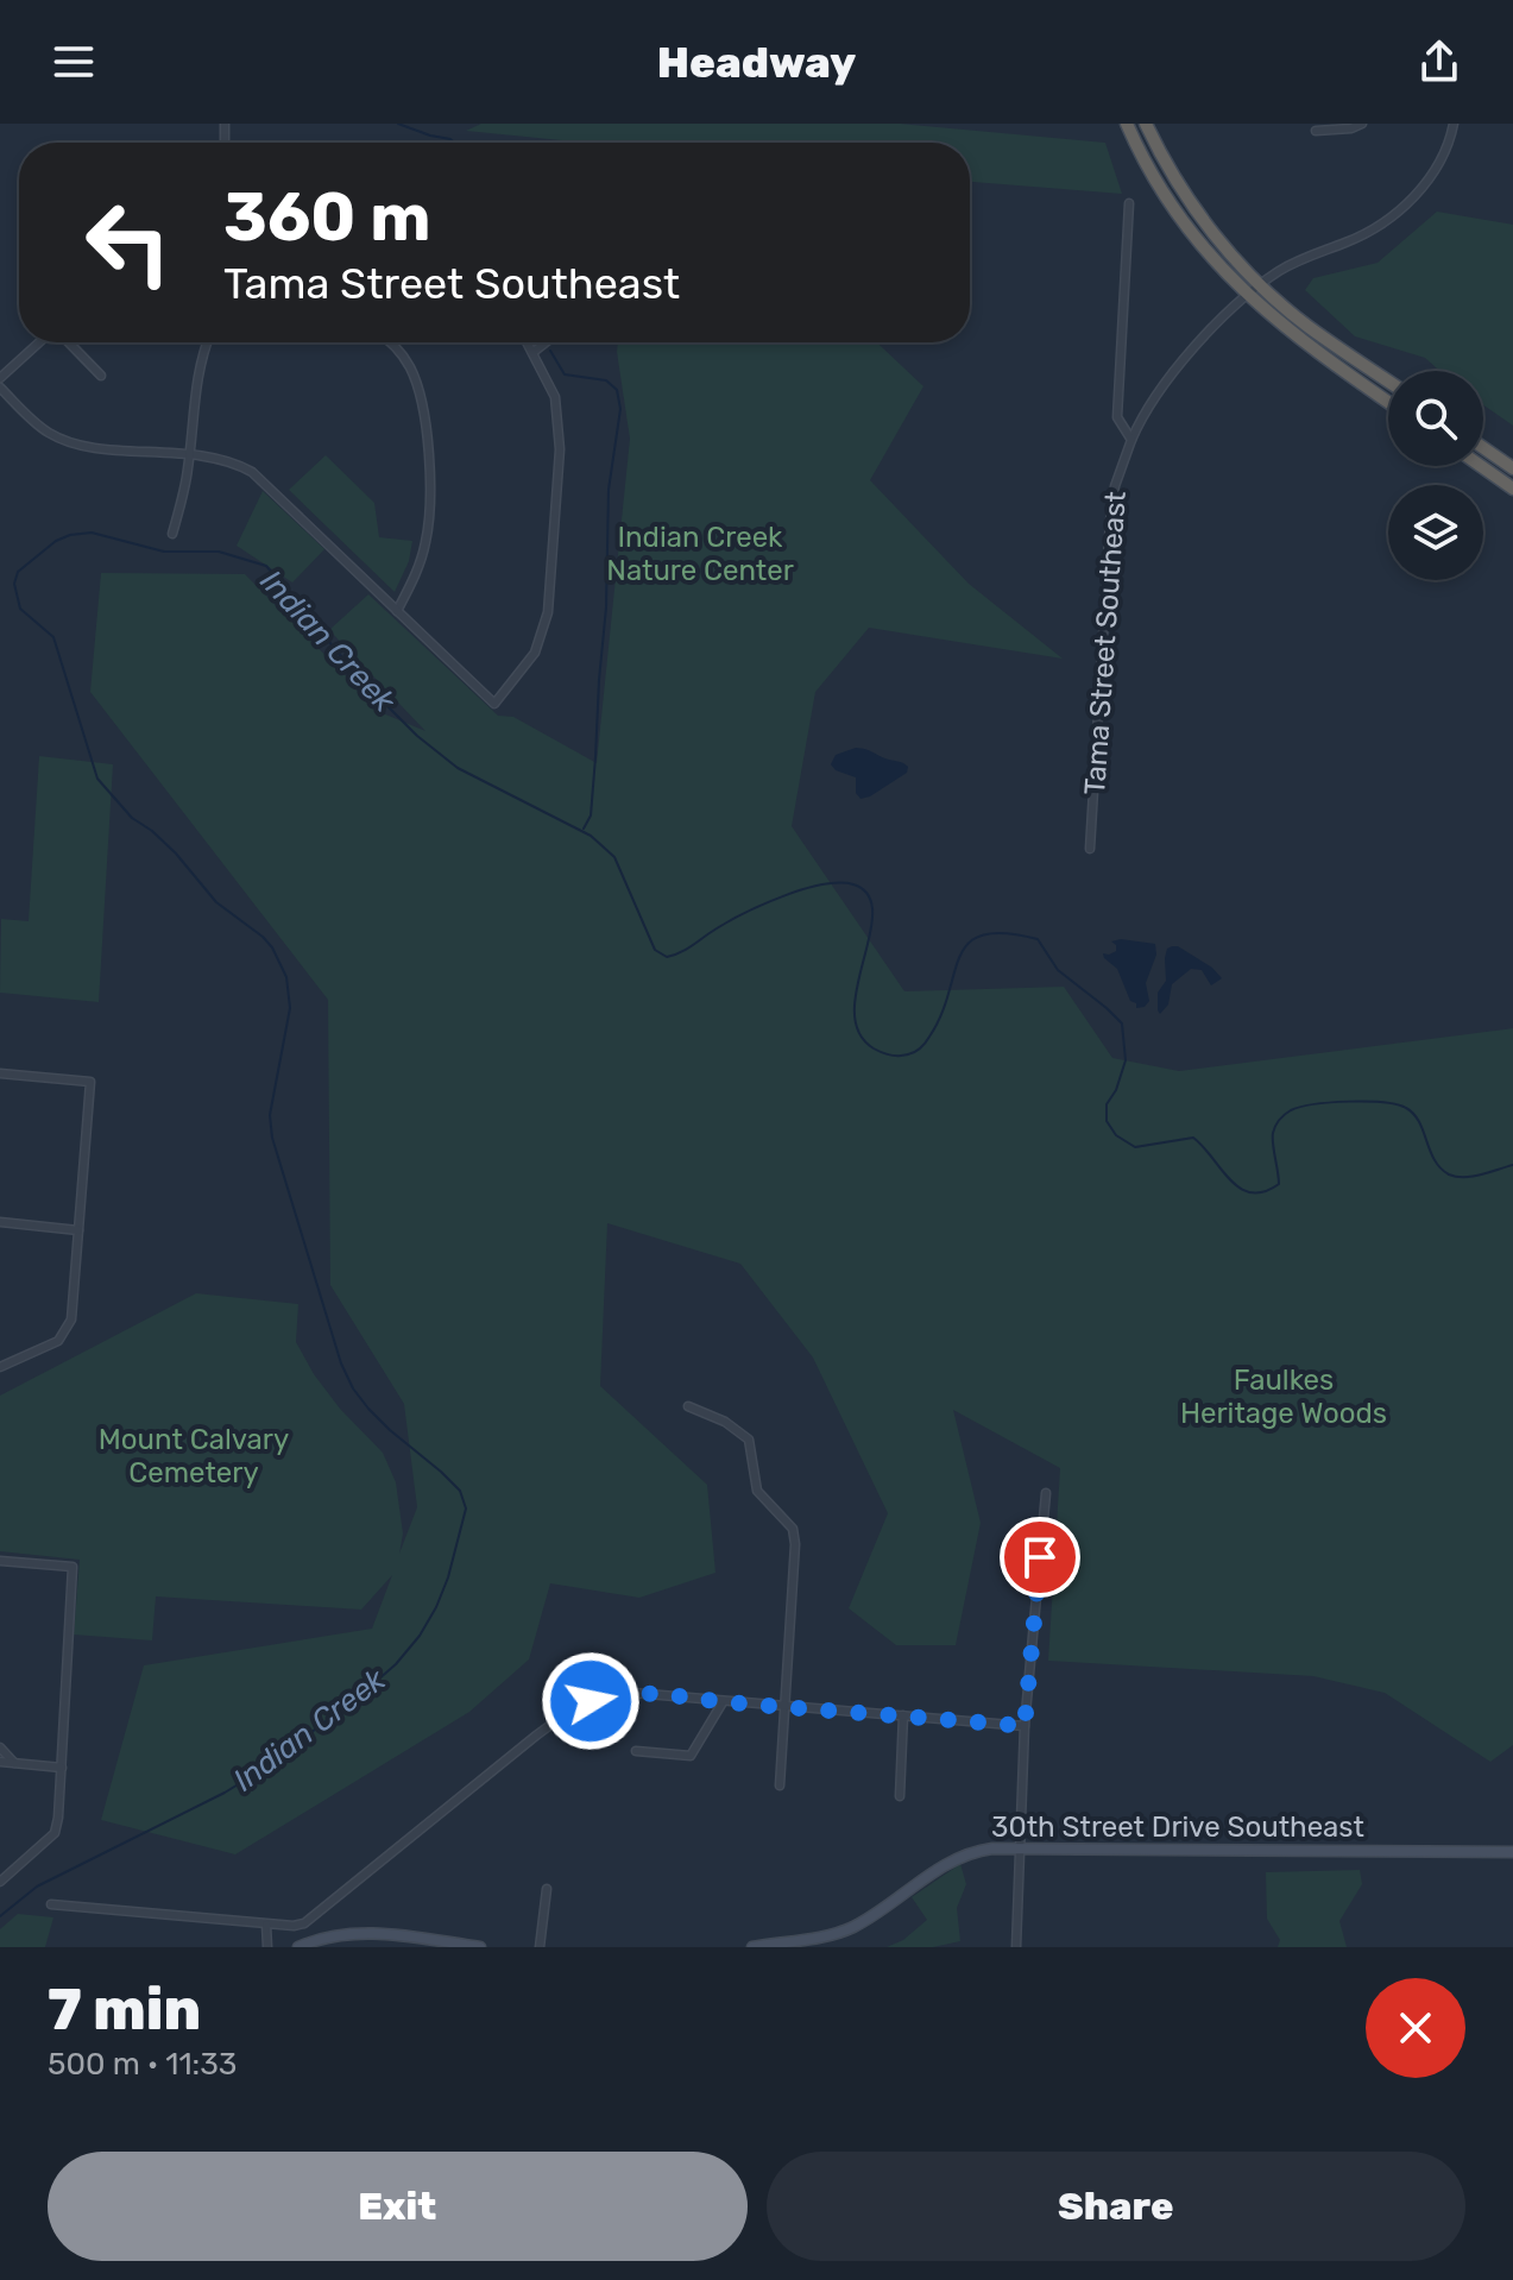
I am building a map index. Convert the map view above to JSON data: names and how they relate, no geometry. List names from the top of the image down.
{
  "streets": {
    "main road": ["30th Street Drive Southeast"],
    "street": ["Tama Street Southeast"]
  },
  "water": ["Indian Creek"],
  "parks": ["Indian Creek Nature Center", "Faulkes Heritage Woods", "Mount Calvary Cemetery"],
  "page": {
    "header": "Headway",
    "turn": ["360 m", "Tama Street Southeast"],
    "heading": ["7 min", "500 m · 11:33"],
    "buttons": ["Exit", "Share"]
  }
}
